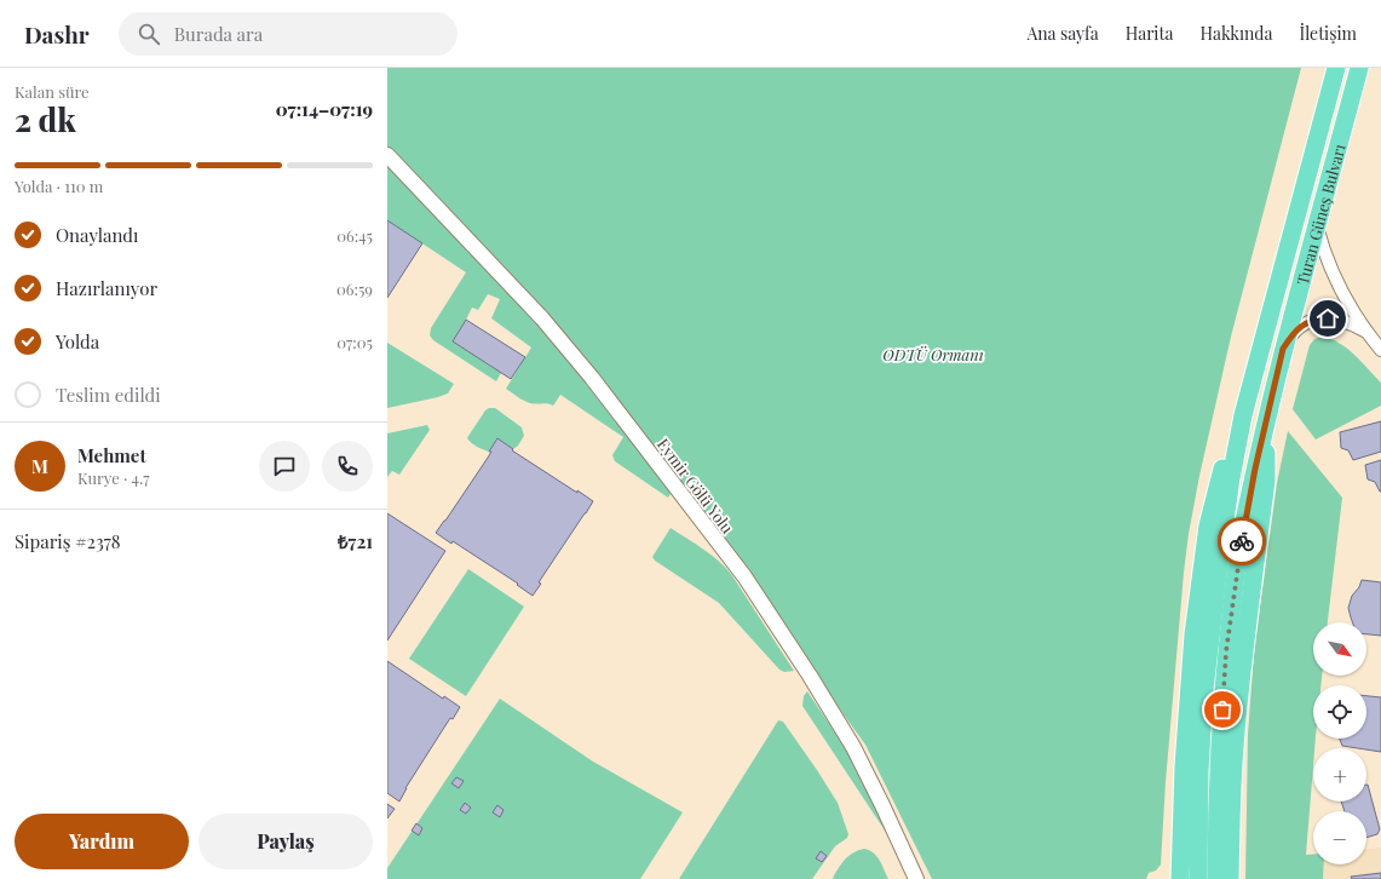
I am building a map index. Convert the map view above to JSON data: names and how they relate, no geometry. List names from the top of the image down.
{
  "streets": {
    "main road": ["Turan Güneş Bulvarı"],
    "street": ["Eymir Gölü Yolu"]
  },
  "parks": ["ODTÜ Ormanı"],
  "north": "bottom right",
  "page": {
    "header": "Dashr",
    "search": "Burada ara",
    "nav": [
      "Ana sayfa",
      "Harita",
      "Hakkında",
      "İletişim"
    ],
    "heading": ["2 dk", "Kalan süre", "07:14–07:19"],
    "panel": [
      "Mehmet",
      "Kurye · 4.7",
      "Sipariş #2378",
      "₺721"
    ],
    "bar": "Yolda · 110 m",
    "list": [
      ["Onaylandı", "06:45"],
      ["Hazırlanıyor", "06:59"],
      ["Yolda", "07:05"],
      "Teslim edildi"
    ],
    "round": "M",
    "map_buttons": ["+", "−"],
    "buttons": ["Yardım", "Paylaş"]
  }
}
